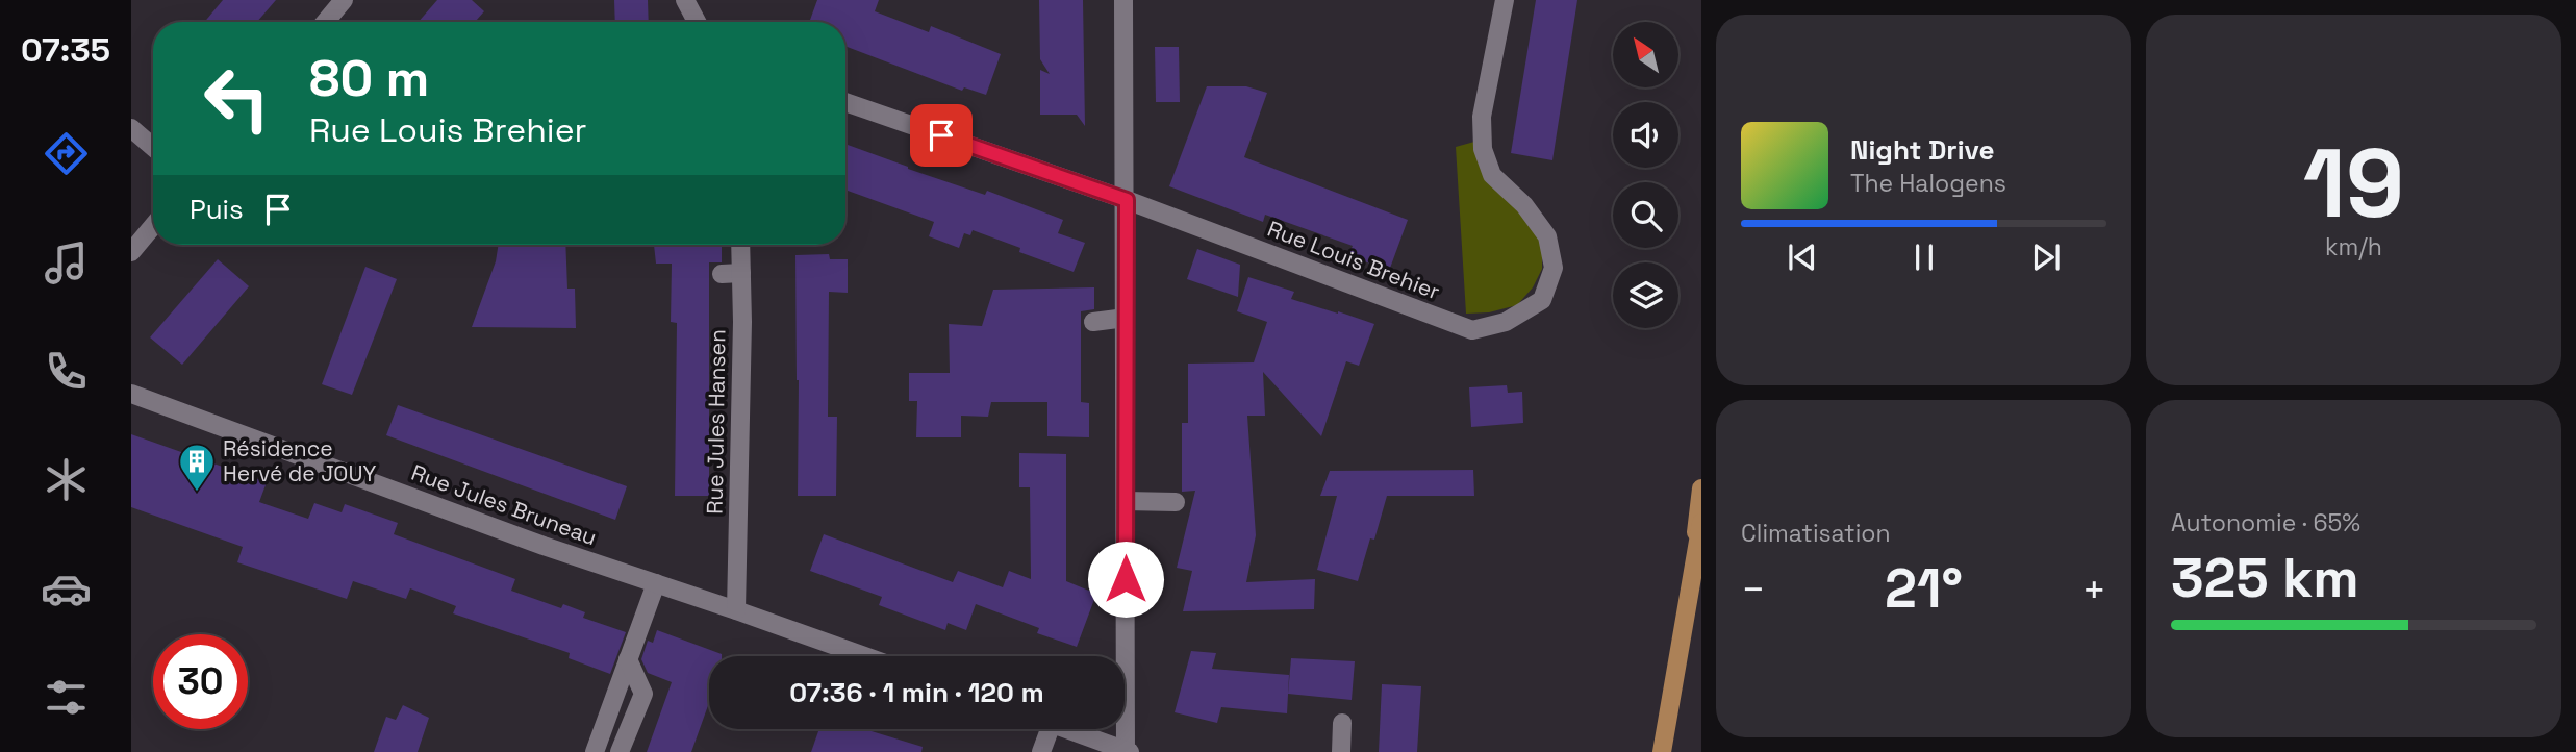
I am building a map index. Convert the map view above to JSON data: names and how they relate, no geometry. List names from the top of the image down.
{
  "streets": {
    "street": ["Rue Louis Brehier", "Rue Jules Hansen", "Rue Jules Bruneau"]
  },
  "crossings": [
    ["Rue Jules Hansen", "Rue Jules Bruneau"]
  ],
  "places": {
    "building": ["Résidence Hervé de JOUY"]
  },
  "north": "top left",
  "page": {
    "tabs": "07:35",
    "tile": [
      ["19", "km/h"],
      "Climatisation",
      ["Autonomie · 65%", "325 km"]
    ],
    "turn": ["80 m", "Rue Louis Brehier"],
    "song": ["Night Drive", "The Halogens"],
    "then": "Puis",
    "heat": ["−", "21°", "+"],
    "limit": "30",
    "trip": "07:36 · 1 min · 120 m"
  }
}
